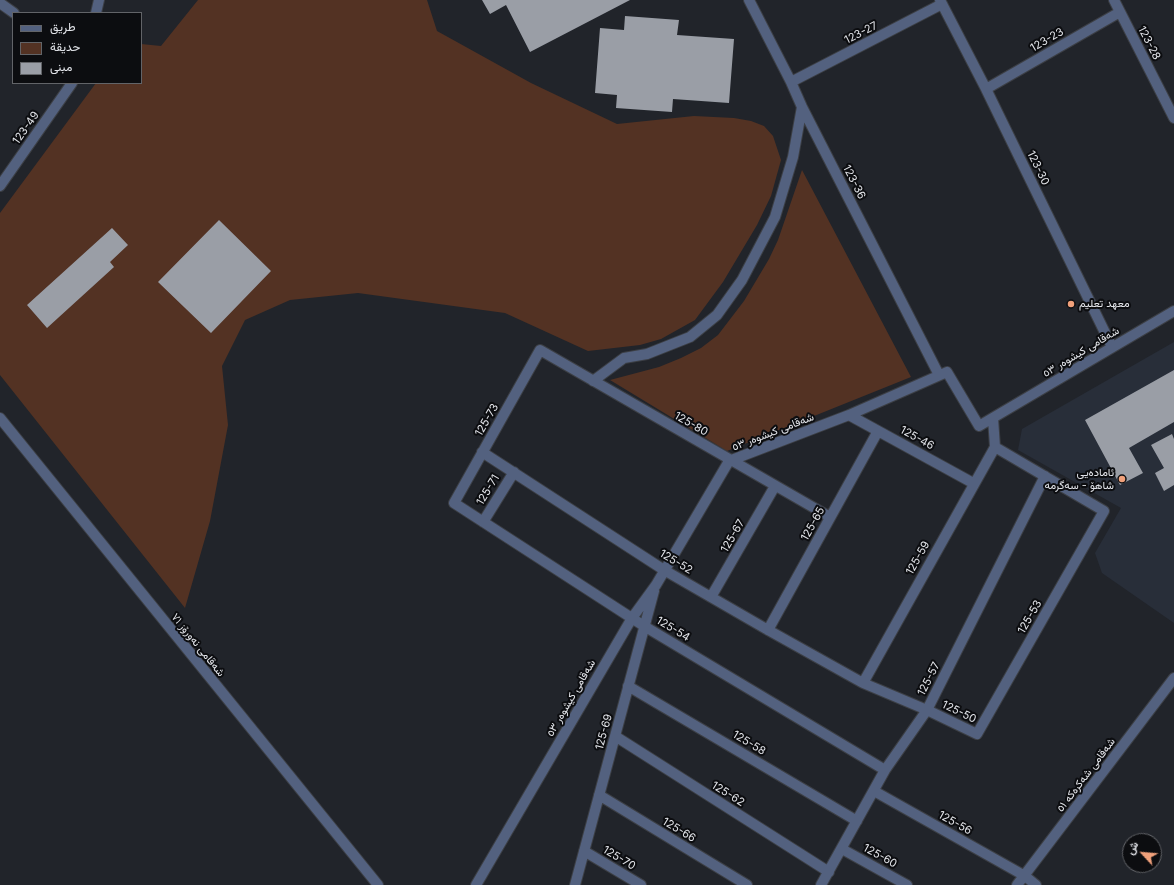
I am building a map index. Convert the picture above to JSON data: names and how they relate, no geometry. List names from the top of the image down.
{
  "streets": {
    "street": [
      "123-27",
      "123-23",
      "123-28",
      "123-49",
      "123-30",
      "123-36",
      "شەقامی کیشوەر ٥٣",
      "125-73",
      "125-80",
      "125-46",
      "125-71",
      "125-65",
      "125-67",
      "125-59",
      "125-52",
      "125-53",
      "125-54",
      "شەقامی نەورۆز ٧١",
      "125-57",
      "125-50",
      "125-69",
      "125-58",
      "شەقامی شەکرەکە ٥١",
      "125-62",
      "125-56",
      "125-66",
      "125-60",
      "125-70"
    ]
  },
  "crossings": [
    ["123-27", "123-30"],
    ["123-27", "123-36"],
    ["123-23", "123-28"],
    ["123-23", "123-30"],
    ["123-30", "شەقامی کیشوەر ٥٣"],
    ["123-36", "شەقامی کیشوەر ٥٣"],
    ["شەقامی کیشوەر ٥٣", "125-80"],
    ["شەقامی کیشوەر ٥٣", "125-46"],
    ["شەقامی کیشوەر ٥٣", "125-52"],
    ["شەقامی کیشوەر ٥٣", "125-54"],
    ["شەقامی کیشوەر ٥٣", "125-69"],
    ["125-73", "125-80"],
    ["125-73", "125-52"],
    ["125-73", "125-54"],
    ["125-80", "125-65"],
    ["125-80", "125-67"],
    ["125-46", "125-65"],
    ["125-46", "125-59"],
    ["125-71", "125-52"],
    ["125-71", "125-54"],
    ["125-65", "125-52"],
    ["125-67", "125-52"],
    ["125-59", "125-52"],
    ["125-59", "125-50"],
    ["125-52", "125-50"],
    ["125-53", "125-57"],
    ["125-53", "125-50"],
    ["125-54", "125-57"],
    ["125-54", "125-69"],
    ["125-57", "125-50"],
    ["125-57", "125-58"],
    ["125-57", "125-62"],
    ["125-57", "125-56"],
    ["125-57", "125-60"],
    ["125-69", "125-58"],
    ["125-69", "125-62"],
    ["125-69", "125-66"],
    ["125-69", "125-70"],
    ["شەقامی شەکرەکە ٥١", "125-56"]
  ],
  "places": ["معهد تعليم", "ئامادەیی شاهۆ - سەگرمە"],
  "legend": ["طريق", "حديقة", "مبنى"],
  "north": "top left"
}
